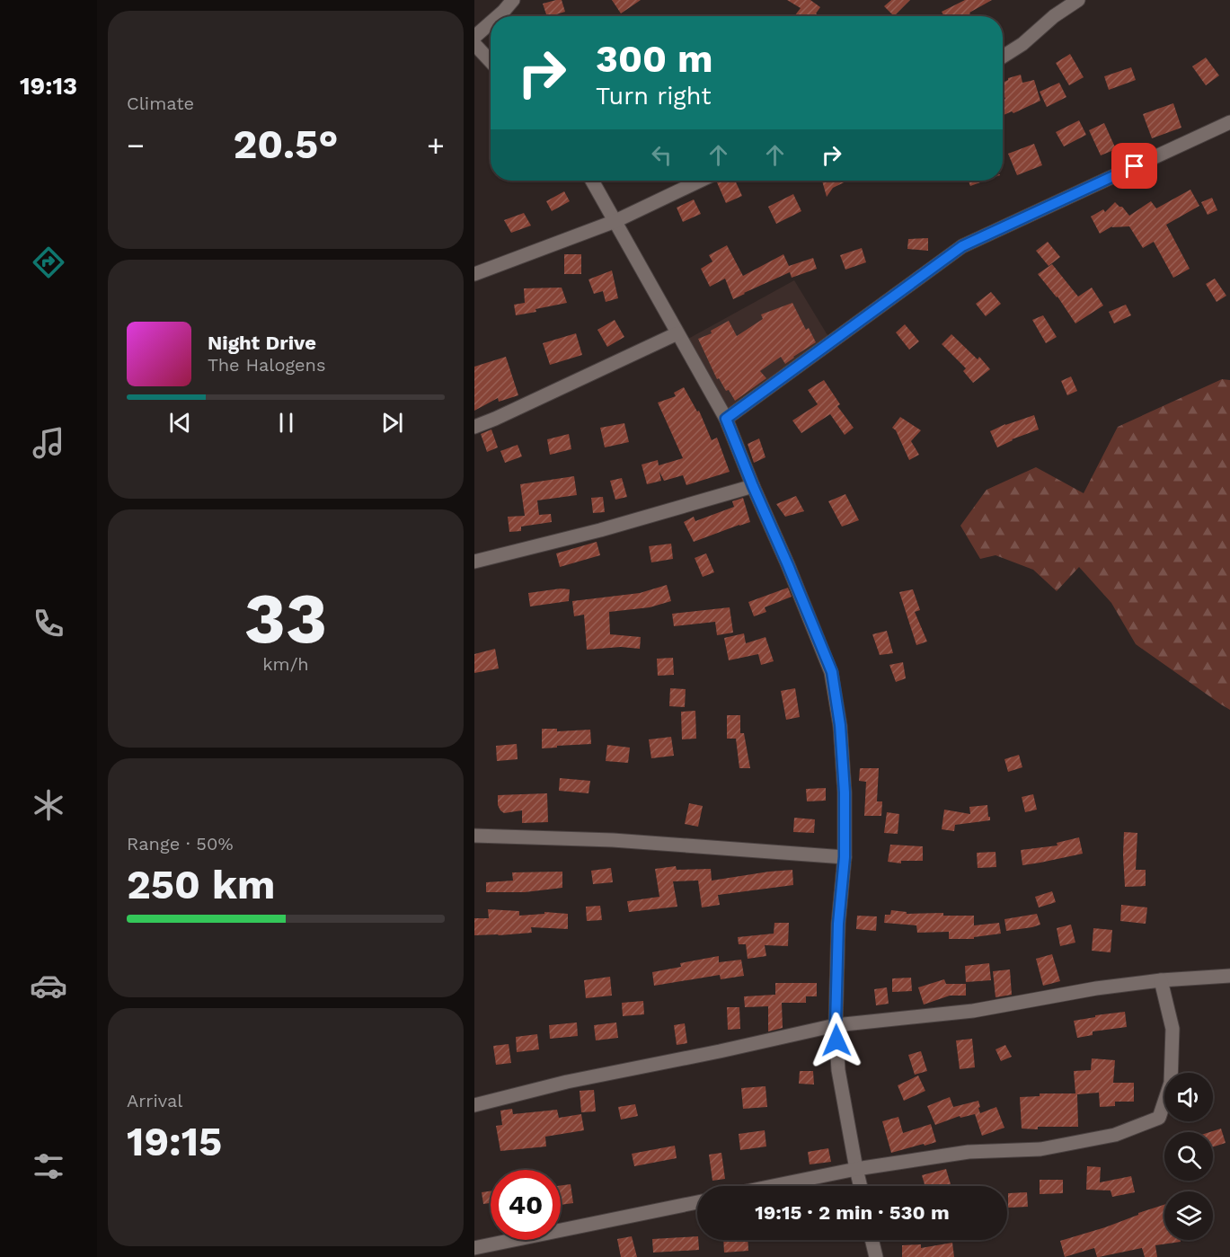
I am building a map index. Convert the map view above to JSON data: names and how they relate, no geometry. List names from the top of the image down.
{
  "page": {
    "tabs": "19:13",
    "tile": [
      "Climate",
      ["33", "km/h"],
      ["Range · 50%", "250 km"],
      ["Arrival", "19:15"]
    ],
    "turn": ["300 m", "Turn right"],
    "heat": ["−", "20.5°", "+"],
    "song": ["Night Drive", "The Halogens"],
    "limit": "40",
    "trip": "19:15 · 2 min · 530 m"
  }
}
